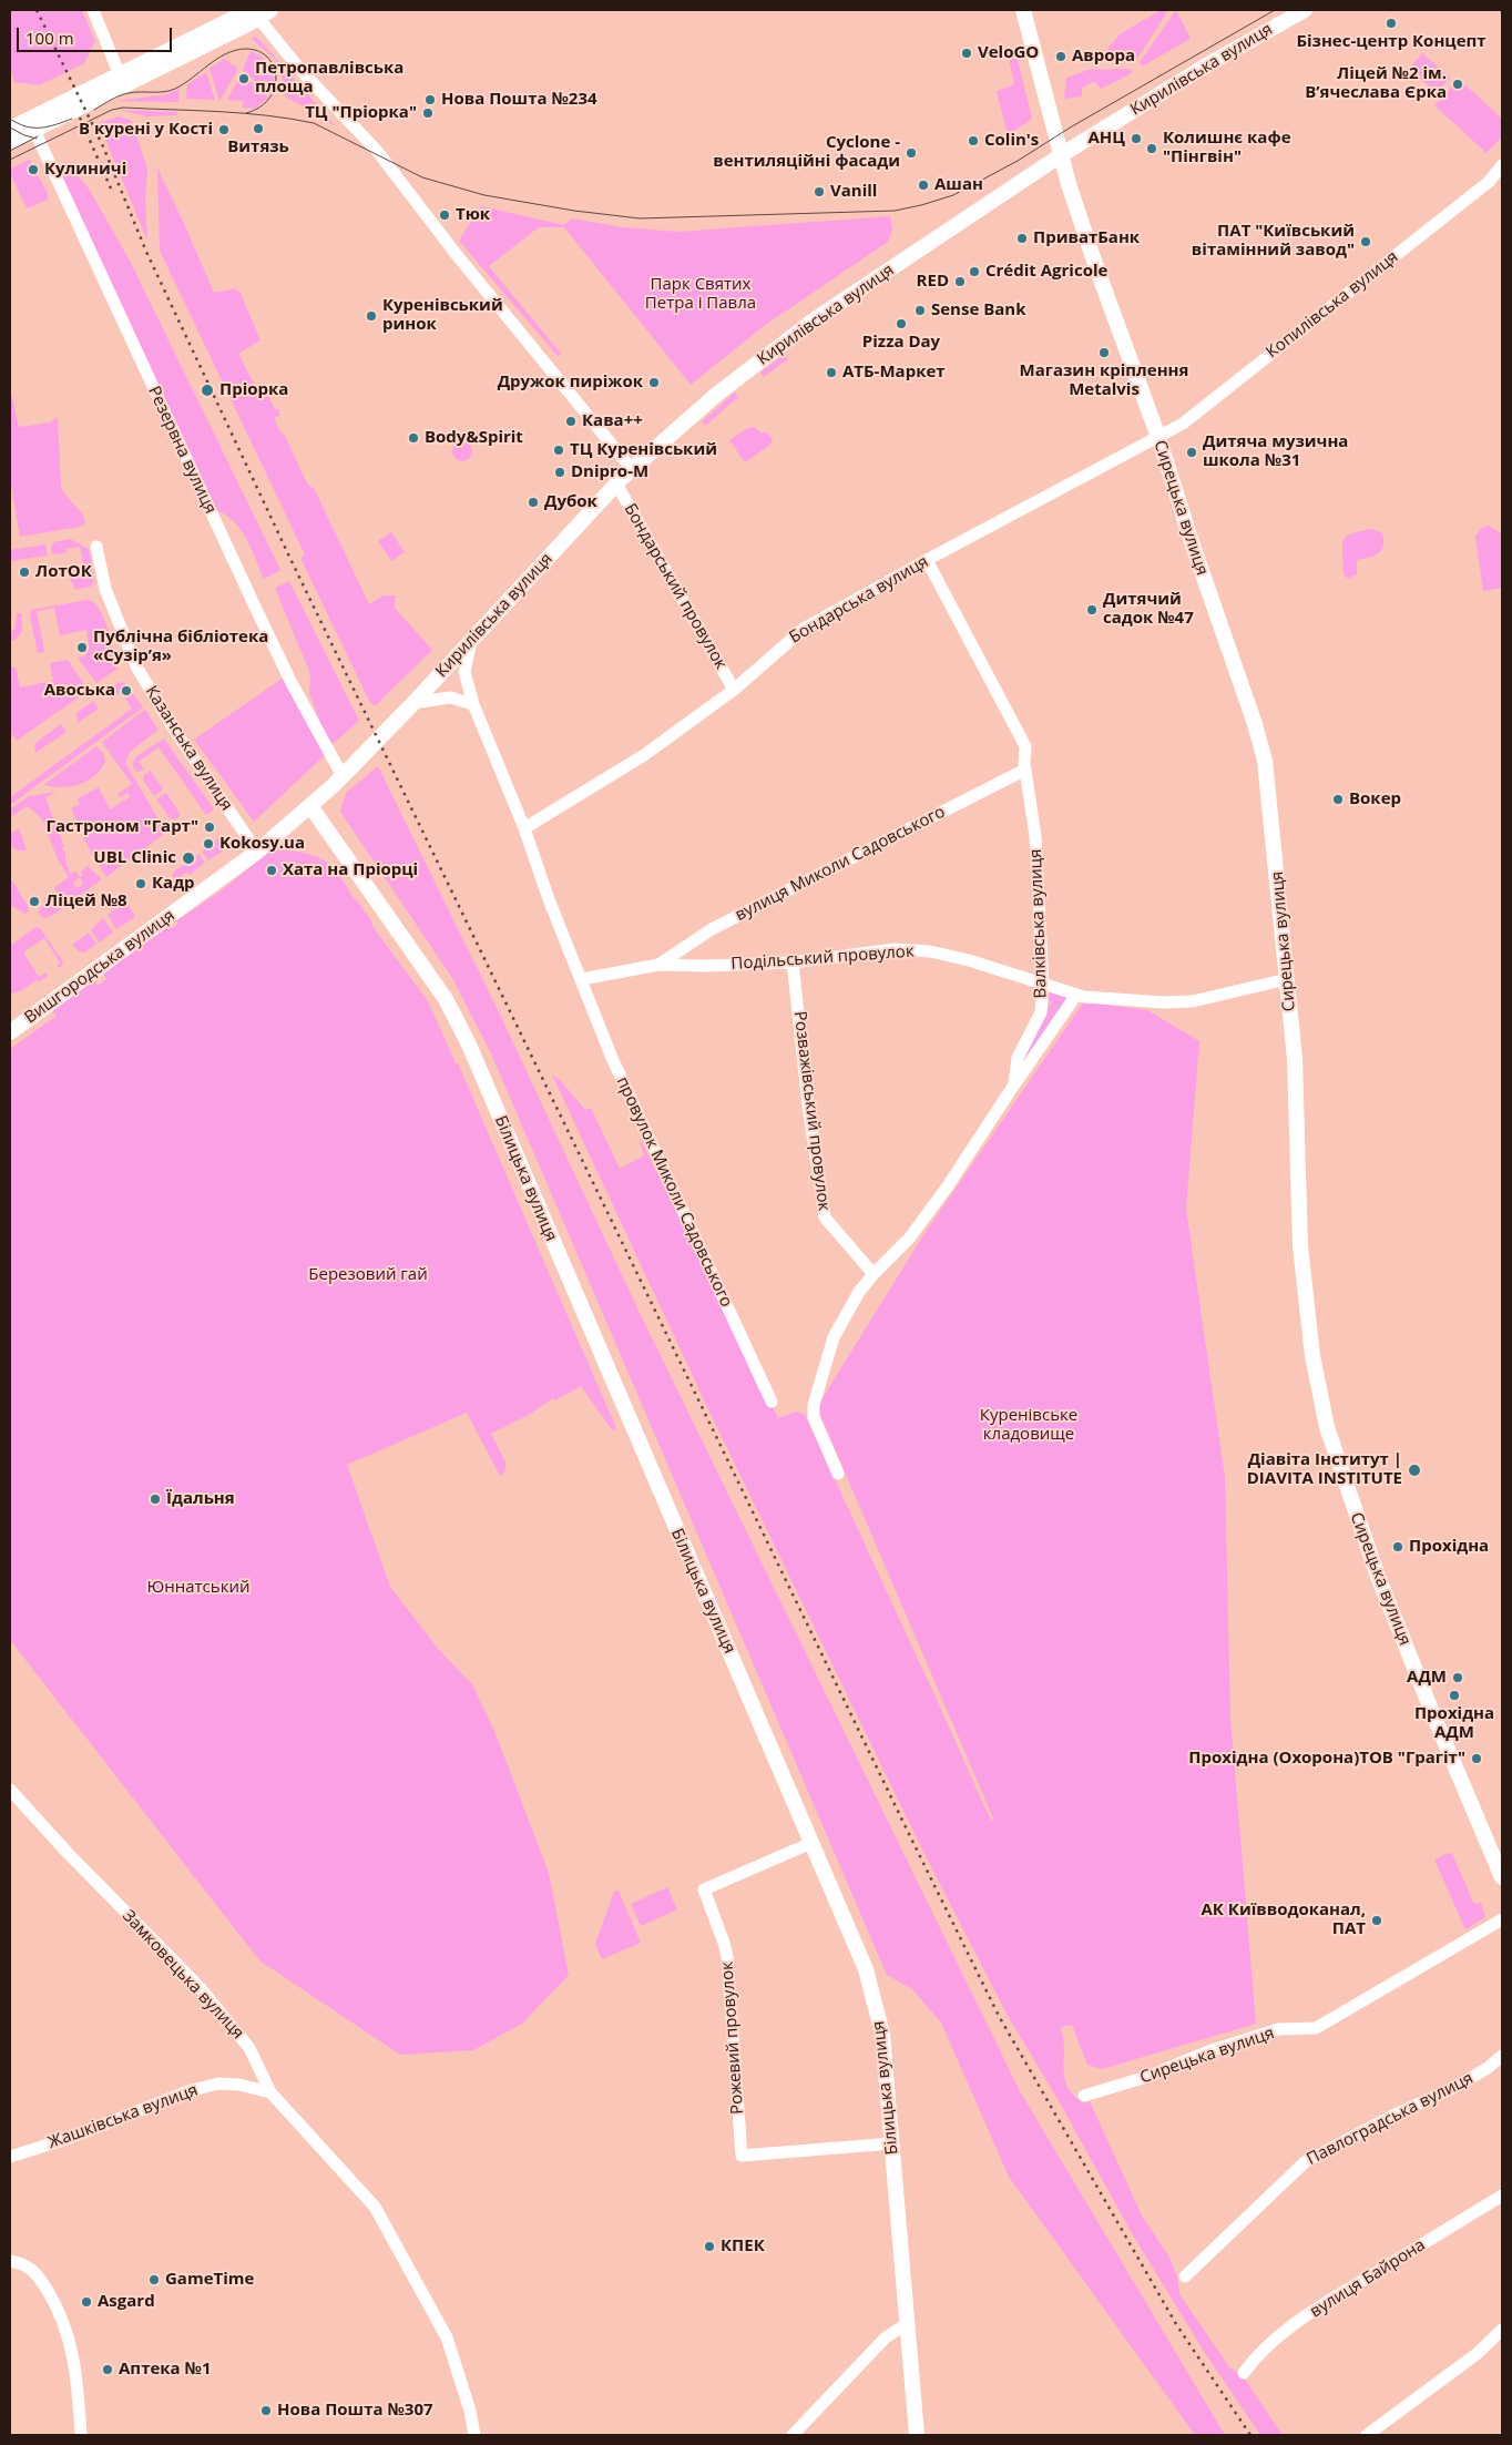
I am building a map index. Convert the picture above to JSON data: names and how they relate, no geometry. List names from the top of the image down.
{
  "streets": {
    "main road": [
      "Кирилівська вулиця",
      "Сирецька вулиця",
      "Вишгородська вулиця",
      "Білицька вулиця"
    ],
    "street": [
      "Копилівська вулиця",
      "Резервна вулиця",
      "Бондарський провулок",
      "Бондарська вулиця",
      "Казанська вулиця",
      "вулиця Миколи Садовського",
      "Валківська вулиця",
      "Подільський провулок",
      "Розважівський провулок",
      "провулок Миколи Садовського",
      "Замковецька вулиця",
      "Рожевий провулок",
      "Жашківська вулиця",
      "Павлоградська вулиця",
      "вулиця Байрона"
    ]
  },
  "crossings": [
    ["Кирилівська вулиця", "Сирецька вулиця"],
    ["Кирилівська вулиця", "Бондарський провулок"],
    ["Кирилівська вулиця", "Вишгородська вулиця"],
    ["Копилівська вулиця", "Сирецька вулиця"],
    ["Копилівська вулиця", "Бондарська вулиця"],
    ["Резервна вулиця", "Вишгородська вулиця"],
    ["Сирецька вулиця", "Бондарська вулиця"],
    ["Сирецька вулиця", "Подільський провулок"],
    ["Бондарський провулок", "Бондарська вулиця"],
    ["Бондарська вулиця", "Валківська вулиця"],
    ["Казанська вулиця", "Вишгородська вулиця"],
    ["вулиця Миколи Садовського", "Валківська вулиця"],
    ["вулиця Миколи Садовського", "Подільський провулок"],
    ["Валківська вулиця", "Подільський провулок"],
    ["Валківська вулиця", "Розважівський провулок"],
    ["Подільський провулок", "Розважівський провулок"],
    ["Подільський провулок", "провулок Миколи Садовського"],
    ["Вишгородська вулиця", "Білицька вулиця"],
    ["Білицька вулиця", "Рожевий провулок"],
    ["Замковецька вулиця", "Жашківська вулиця"]
  ],
  "parks": [
    "Парк Святих Петра і Павла",
    "Березовий гай",
    "Куренівське кладовище",
    "Юннатський"
  ],
  "places": [
    "Бізнес-центр Концепт",
    "VeloGO",
    "Аврора",
    "Петропавлівська площа",
    "Ліцей №2 ім. В’ячеслава Єрка",
    "Нова Пошта №234",
    "ТЦ \"Пріорка\"",
    "Витязь",
    "В курені у Кості",
    "АНЦ",
    "Colin's",
    "Колишнє кафе \"Пінгвін\"",
    "Cyclone - вентиляційні фасади",
    "Кулиничі",
    "Ашан",
    "Vanill",
    "Тюк",
    "ПриватБанк",
    "ПАТ \"Київський вітамінний завод\"",
    "Crédit Agricole",
    "RED",
    "Sense Bank",
    "Куренівський ринок",
    "Pizza Day",
    "Магазин кріплення Metalvis",
    "АТБ-Маркет",
    "Дружок пиріжок",
    "Пріорка",
    "Кава++",
    "Body&Spirit",
    "ТЦ Куренівський",
    "Дитяча музична школа №31",
    "Dnipro-M",
    "Дубок",
    "ЛотОК",
    "Дитячий садок №47",
    "Публічна бібліотека «Сузір’я»",
    "Авоська",
    "Вокер",
    "Гастроном \"Гарт\"",
    "Kokosy.ua",
    "UBL Clinic",
    "Хата на Пріорці",
    "Кадр",
    "Ліцей №8",
    "Діавіта Інститут | DIAVITA INSTITUTE",
    "Їдальня",
    "Прохідна",
    "АДМ",
    "Прохідна АДМ",
    "Прохідна (Охорона)ТОВ \"Грагіт\"",
    "АК Київводоканал, ПАТ",
    "КПЕК",
    "GameTime",
    "Asgard",
    "Аптека №1",
    "Нова Пошта №307"
  ],
  "scale_bar": "100 m"
}
